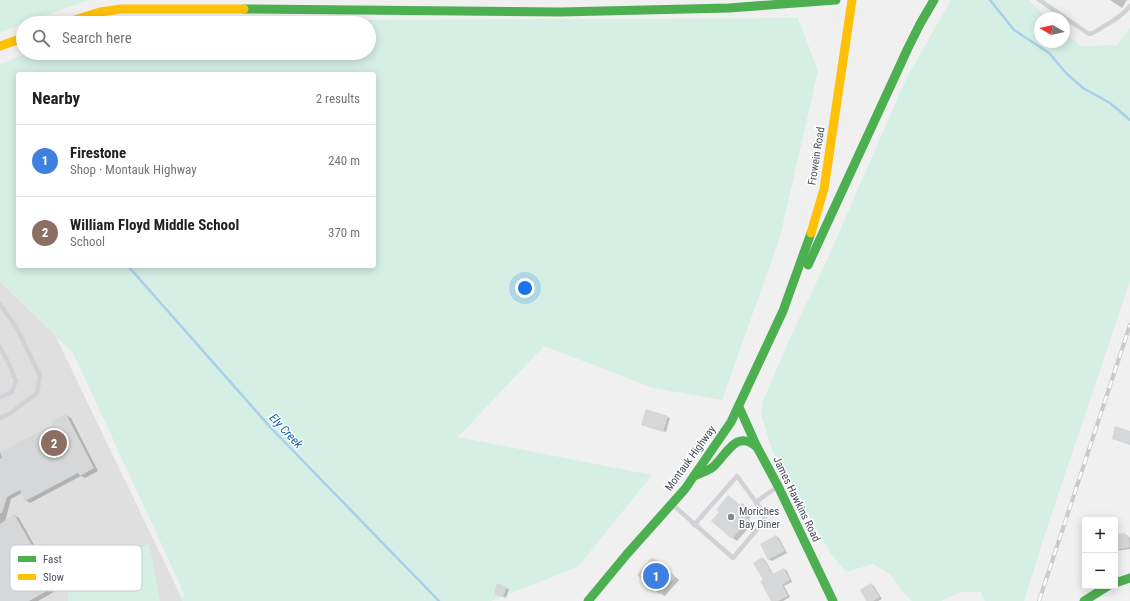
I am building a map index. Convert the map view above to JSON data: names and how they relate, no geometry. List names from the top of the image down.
{
  "streets": {
    "main road": ["Frowein Road", "Montauk Highway", "James Hawkins Road"]
  },
  "crossings": [
    ["Frowein Road", "Montauk Highway"],
    ["Montauk Highway", "James Hawkins Road"]
  ],
  "water": ["Ely Creek"],
  "places": ["Moriches Bay Diner"],
  "legend": ["Fast", "Slow"],
  "north": "left",
  "page": {
    "search": "Search here",
    "heading": ["Nearby", "2 results"],
    "list": [
      {
        "mark": "1",
        "name": "Firestone",
        "note": "Shop · Montauk Highway",
        "value": "240 m"
      },
      {
        "mark": "2",
        "name": "William Floyd Middle School",
        "note": "School",
        "value": "370 m"
      }
    ],
    "pins": ["2", "1"],
    "map_buttons": ["+", "−"]
  }
}
